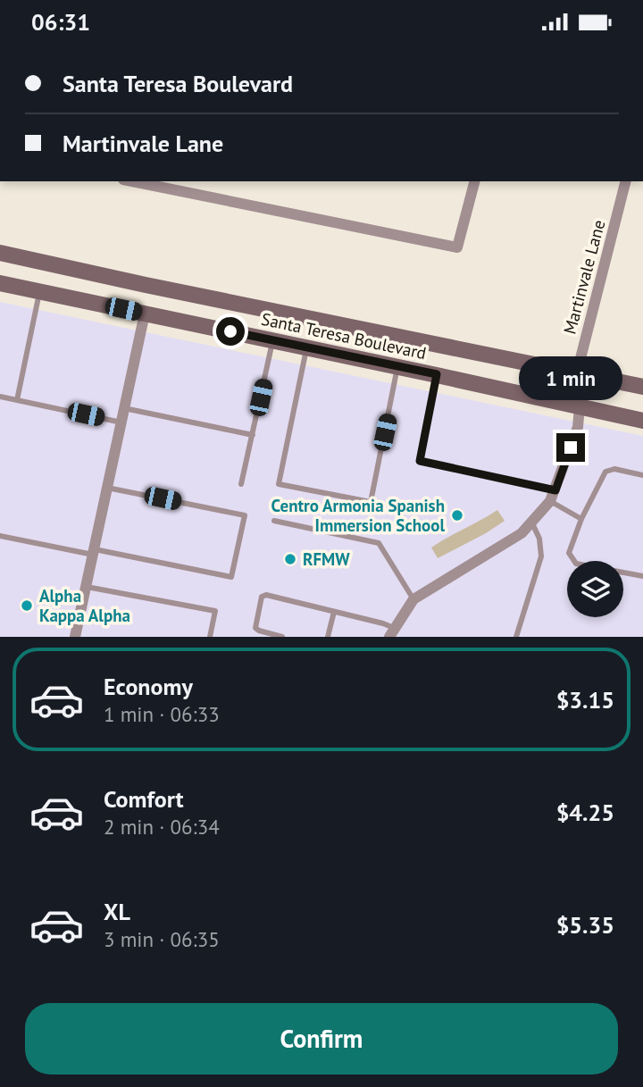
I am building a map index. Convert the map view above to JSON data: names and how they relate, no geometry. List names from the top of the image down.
{
  "streets": {
    "main road": ["Santa Teresa Boulevard"],
    "street": ["Martinvale Lane"]
  },
  "crossings": [
    ["Martinvale Lane", "Santa Teresa Boulevard"]
  ],
  "places": ["Centro Armonia Spanish Immersion School", "RFMW", "Alpha Kappa Alpha"],
  "page": {
    "status": "06:31",
    "banner": ["Santa Teresa Boulevard", "Martinvale Lane"],
    "bubble": "1 min",
    "list": [
      {
        "name": "Economy",
        "note": "1 min · 06:33",
        "value": "$3.15"
      },
      {
        "name": "Comfort",
        "note": "2 min · 06:34",
        "value": "$4.25"
      },
      {
        "name": "XL",
        "note": "3 min · 06:35",
        "value": "$5.35"
      }
    ],
    "buttons": "Confirm"
  }
}
